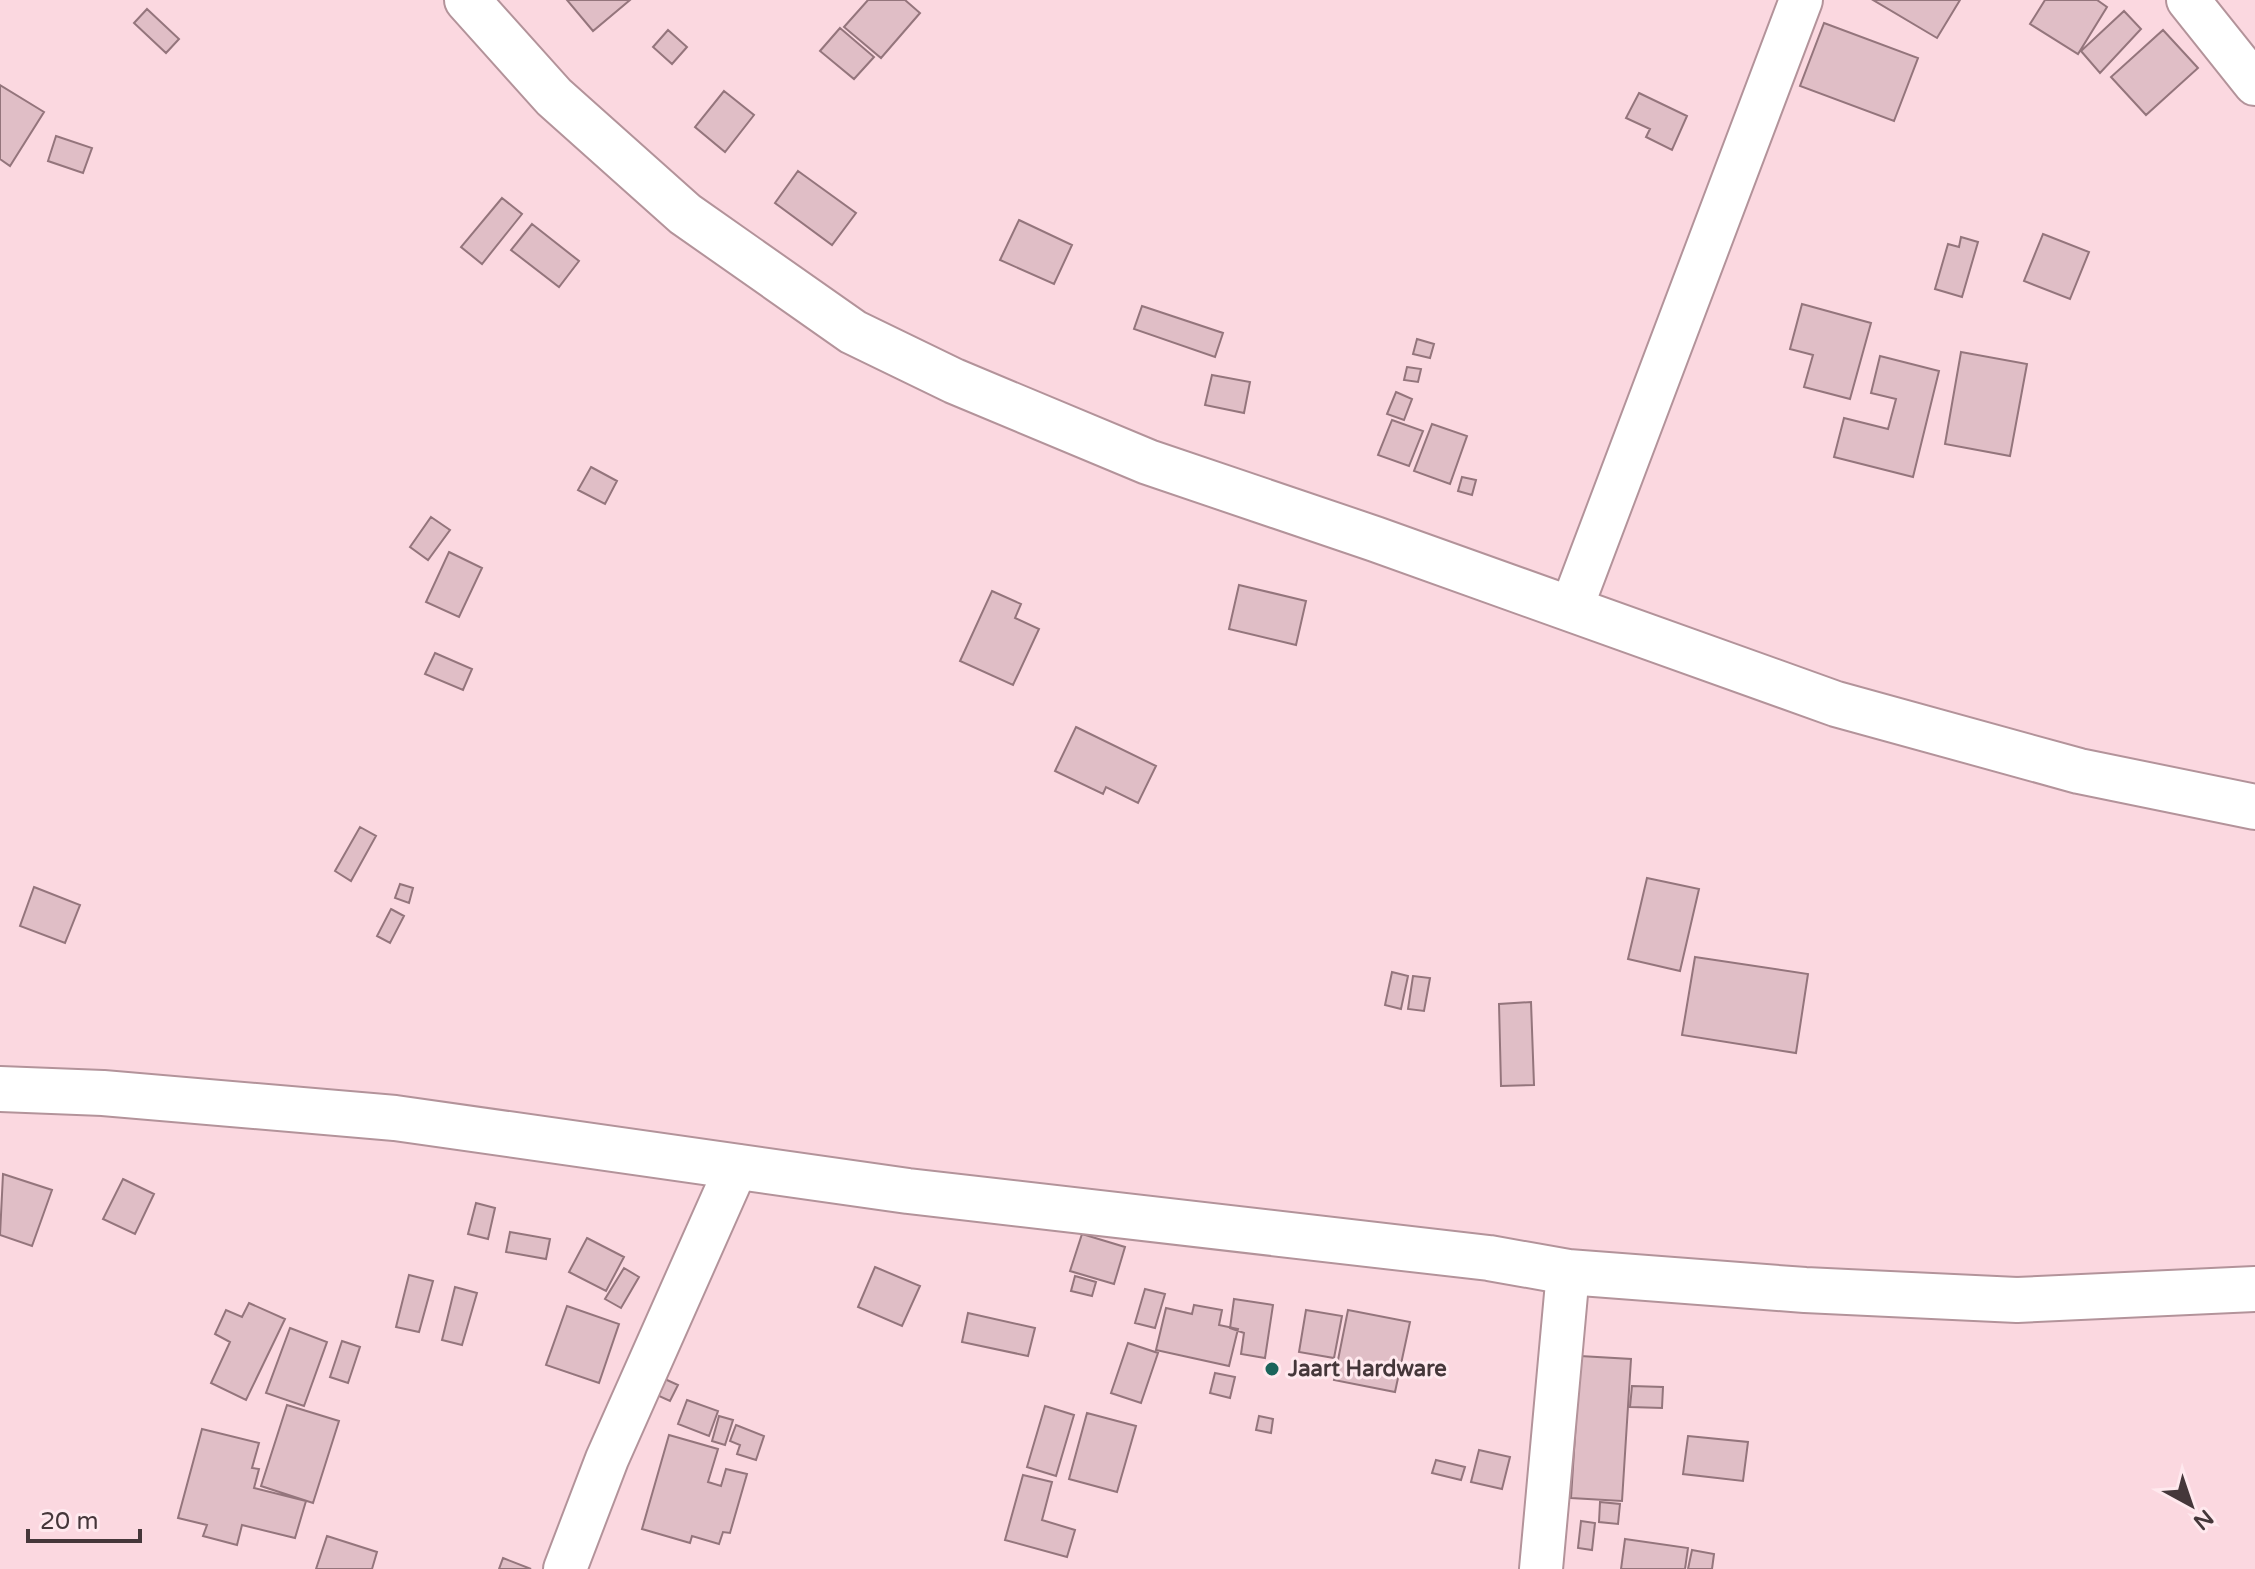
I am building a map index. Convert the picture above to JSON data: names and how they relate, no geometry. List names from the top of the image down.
{
  "places": ["Jaart Hardware"],
  "scale_bar": "20 m",
  "north": "bottom right"
}
